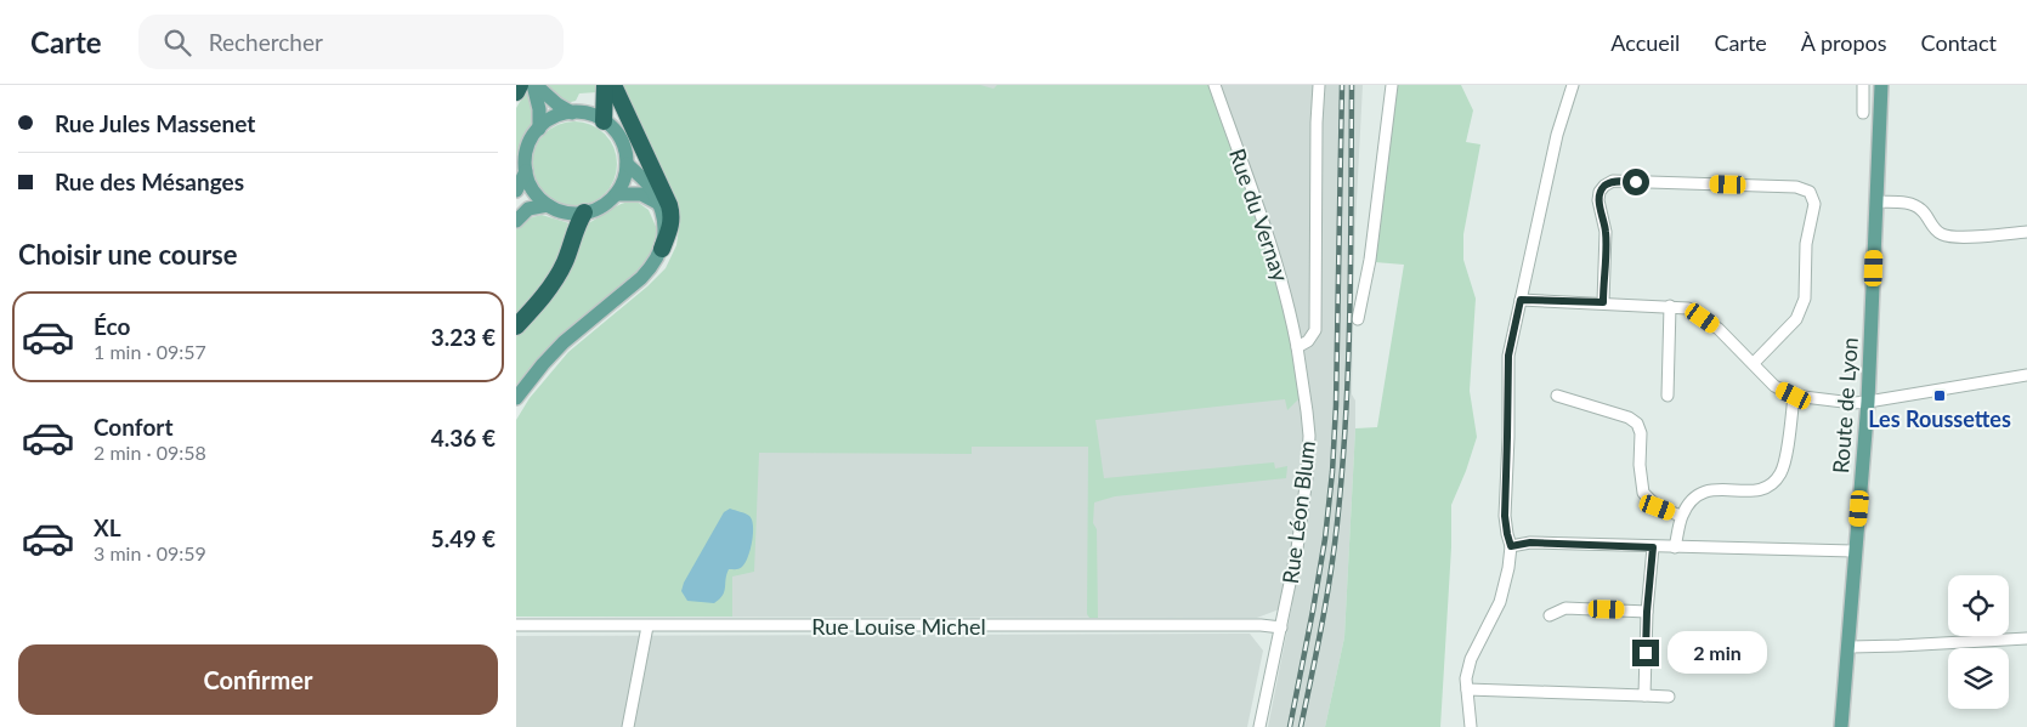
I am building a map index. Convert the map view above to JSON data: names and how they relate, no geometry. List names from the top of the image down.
{
  "streets": {
    "main road": ["Route de Lyon"],
    "street": ["Rue du Vernay", "Rue Léon Blum", "Rue Louise Michel"]
  },
  "crossings": [
    ["Rue du Vernay", "Rue Léon Blum"],
    ["Rue Léon Blum", "Rue Louise Michel"]
  ],
  "places": {
    "transit": ["Les Roussettes"]
  },
  "page": {
    "header": "Carte",
    "search": "Rechercher",
    "nav": [
      "Accueil",
      "Carte",
      "À propos",
      "Contact"
    ],
    "banner": ["Rue Jules Massenet", "Rue des Mésanges"],
    "heading": "Choisir une course",
    "list": [
      {
        "name": "Éco",
        "note": "1 min · 09:57",
        "value": "3.23 €"
      },
      {
        "name": "Confort",
        "note": "2 min · 09:58",
        "value": "4.36 €"
      },
      {
        "name": "XL",
        "note": "3 min · 09:59",
        "value": "5.49 €"
      }
    ],
    "bubble": "2 min",
    "buttons": "Confirmer"
  }
}
